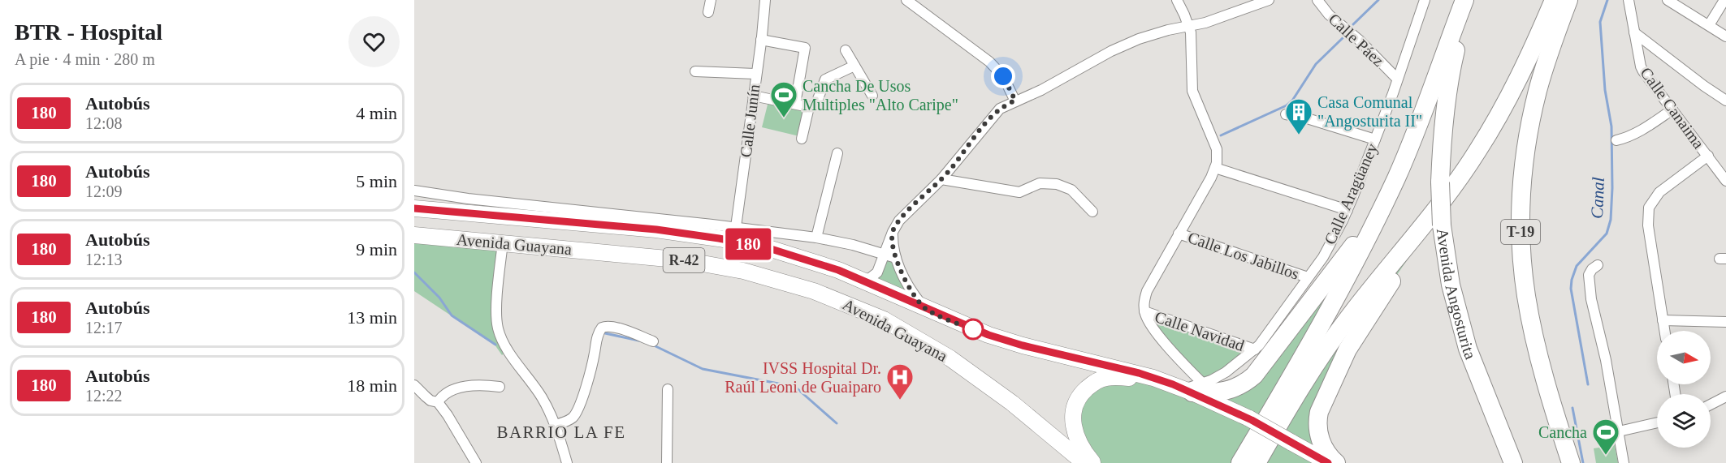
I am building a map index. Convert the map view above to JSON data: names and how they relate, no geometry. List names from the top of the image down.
{
  "streets": {
    "highway": ["T-19", "Avenida Angosturita"],
    "main road": ["Avenida Guayana", "R-42"],
    "street": [
      "Calle Páez",
      "Calle Canaima",
      "Calle Junín",
      "Calle Aragüaney",
      "Calle Los Jabillos",
      "Calle Navidad"
    ]
  },
  "crossings": [
    ["Calle Páez", "Calle Aragüaney"],
    ["Calle Junín", "Avenida Guayana"],
    ["Calle Aragüaney", "Avenida Guayana"],
    ["Calle Aragüaney", "Calle Los Jabillos"],
    ["Calle Aragüaney", "Calle Navidad"]
  ],
  "districts": ["BARRIO LA FE"],
  "water": ["Canal"],
  "places": {
    "sports": ["Cancha De Usos Multiples \"Alto Caripe\"", "Cancha"],
    "building": ["Casa Comunal \"Angosturita II\""],
    "hospital": ["IVSS Hospital Dr. Raúl Leoni de Guaiparo"]
  },
  "lines": ["bus line 180"],
  "north": "right",
  "page": {
    "heading": ["BTR - Hospital", "A pie · 4 min · 280 m"],
    "on_map": "180",
    "list": [
      {
        "mark": "180",
        "name": "Autobús",
        "note": "12:08",
        "value": "4 min"
      },
      {
        "mark": "180",
        "name": "Autobús",
        "note": "12:09",
        "value": "5 min"
      },
      {
        "mark": "180",
        "name": "Autobús",
        "note": "12:13",
        "value": "9 min"
      },
      {
        "mark": "180",
        "name": "Autobús",
        "note": "12:17",
        "value": "13 min"
      },
      {
        "mark": "180",
        "name": "Autobús",
        "note": "12:22",
        "value": "18 min"
      }
    ]
  }
}
